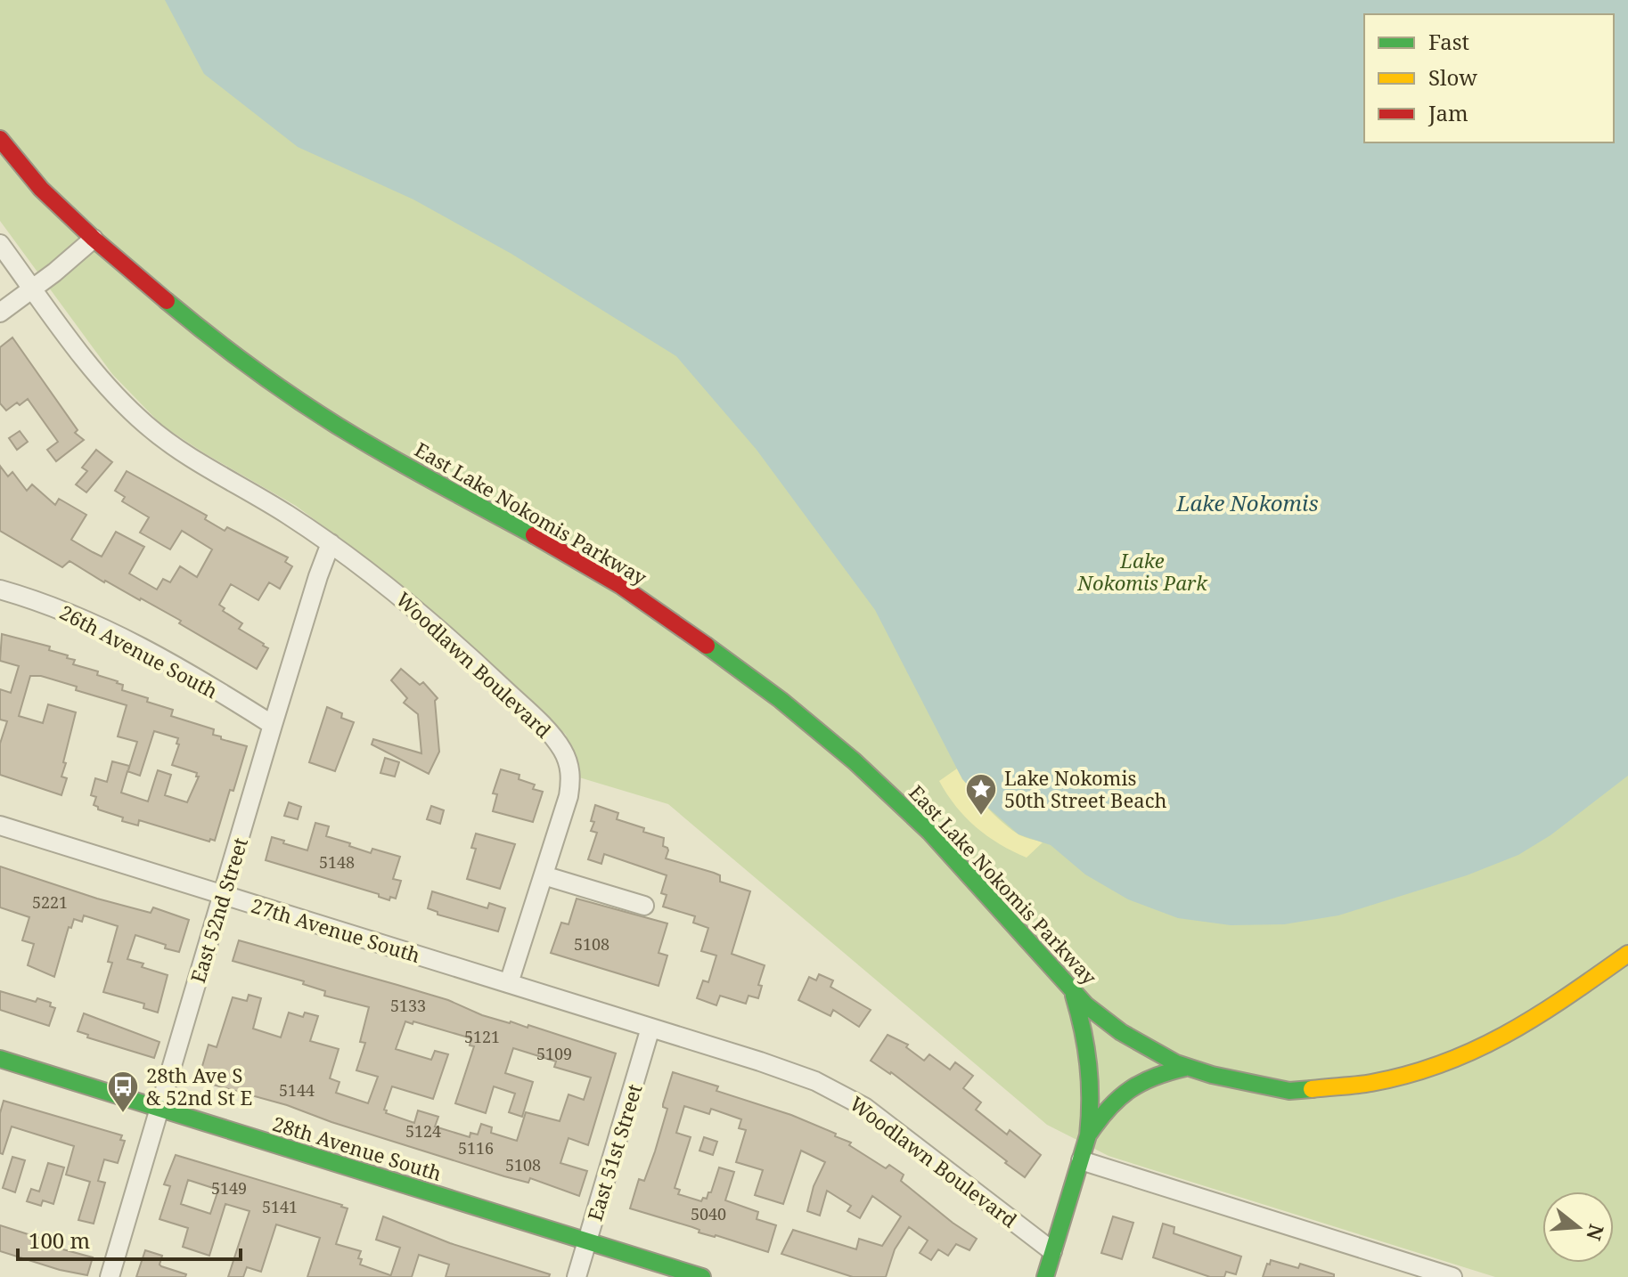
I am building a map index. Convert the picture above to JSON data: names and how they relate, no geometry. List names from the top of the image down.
{
  "streets": {
    "street": [
      "East Lake Nokomis Parkway",
      "26th Avenue South",
      "Woodlawn Boulevard",
      "East 52nd Street",
      "27th Avenue South",
      "28th Avenue South",
      "East 51st Street"
    ]
  },
  "crossings": [
    ["26th Avenue South", "East 52nd Street"],
    ["Woodlawn Boulevard", "East 52nd Street"],
    ["Woodlawn Boulevard", "27th Avenue South"],
    ["Woodlawn Boulevard", "East 51st Street"],
    ["East 52nd Street", "27th Avenue South"],
    ["East 52nd Street", "28th Avenue South"],
    ["28th Avenue South", "East 51st Street"]
  ],
  "water": ["Lake Nokomis"],
  "parks": ["Lake Nokomis Park"],
  "places": {
    "place": ["Lake Nokomis 50th Street Beach"],
    "bus stop": ["28th Ave S & 52nd St E"]
  },
  "house_numbers": [
    "5148",
    "5221",
    "5108",
    "5133",
    "5121",
    "5109",
    "5144",
    "5124",
    "5116",
    "5108",
    "5149",
    "5141",
    "5040"
  ],
  "legend": ["Fast", "Slow", "Jam"],
  "scale_bar": "100 m",
  "north": "right"
}
